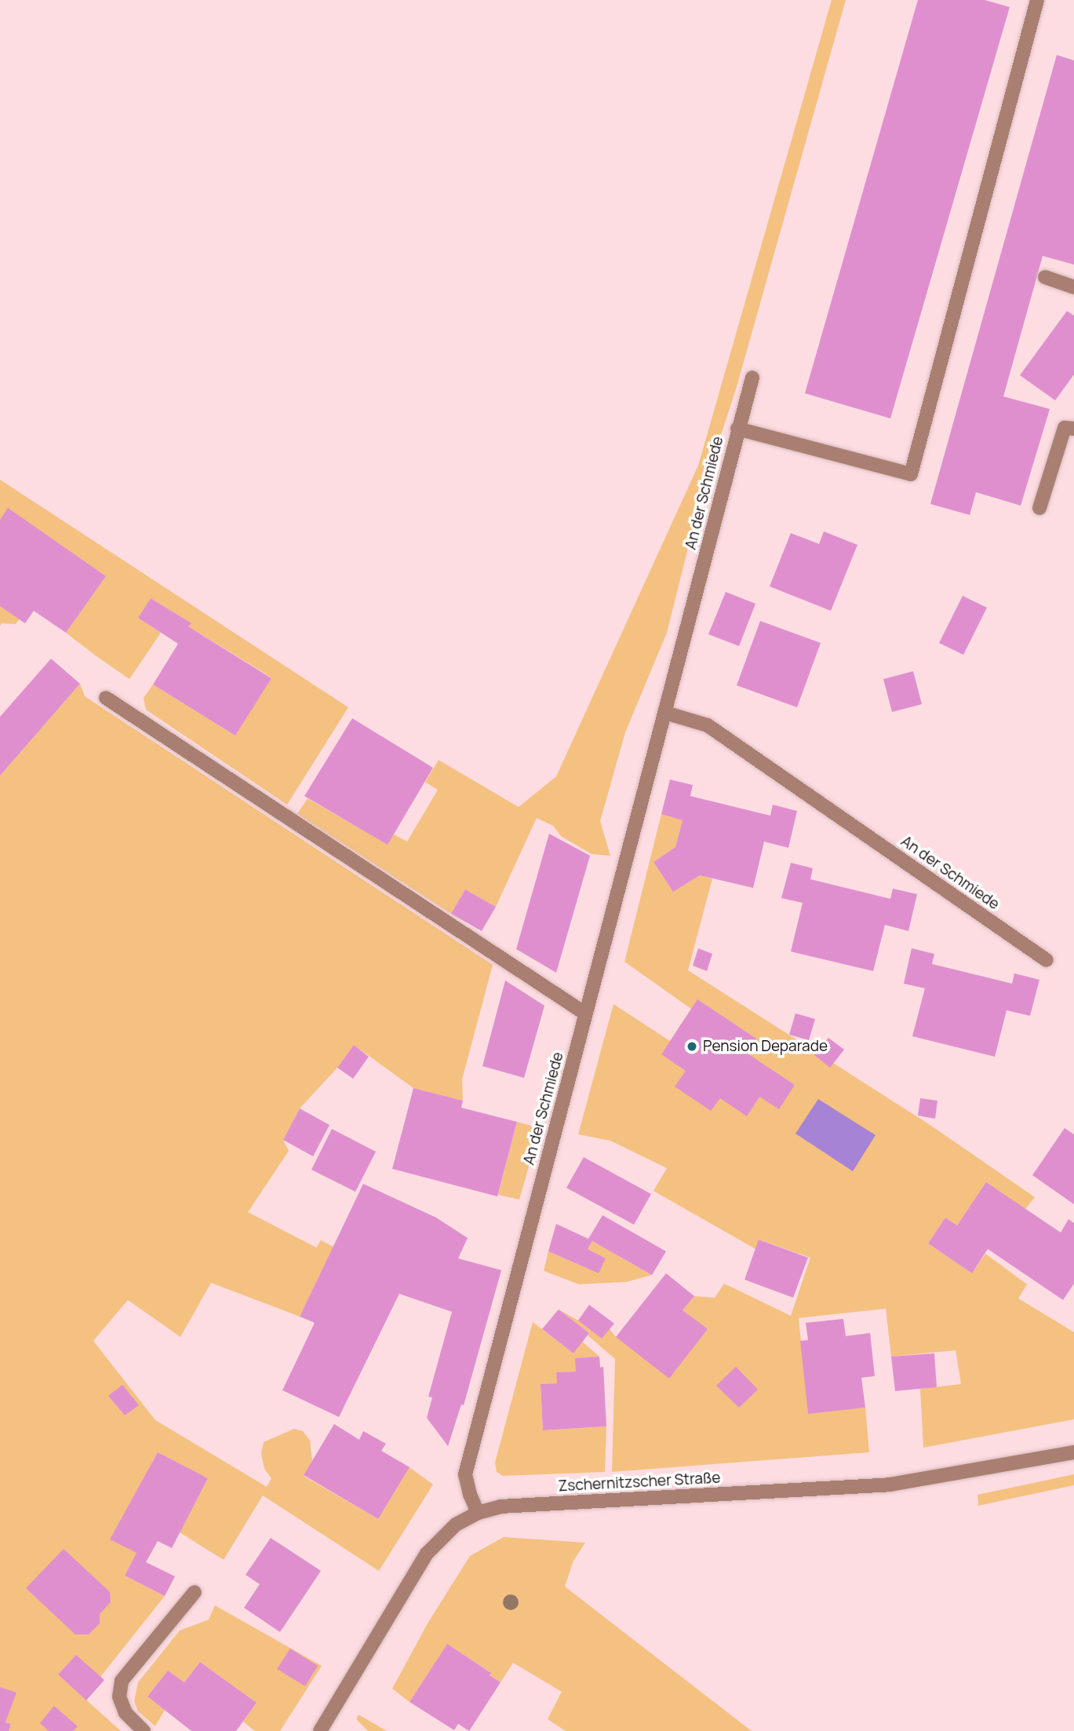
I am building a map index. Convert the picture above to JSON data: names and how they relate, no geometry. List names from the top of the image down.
{
  "streets": {
    "street": ["An der Schmiede", "Zschernitzscher Straße"]
  },
  "crossings": [
    ["An der Schmiede", "Zschernitzscher Straße"]
  ],
  "places": ["Pension Deparade"]
}
